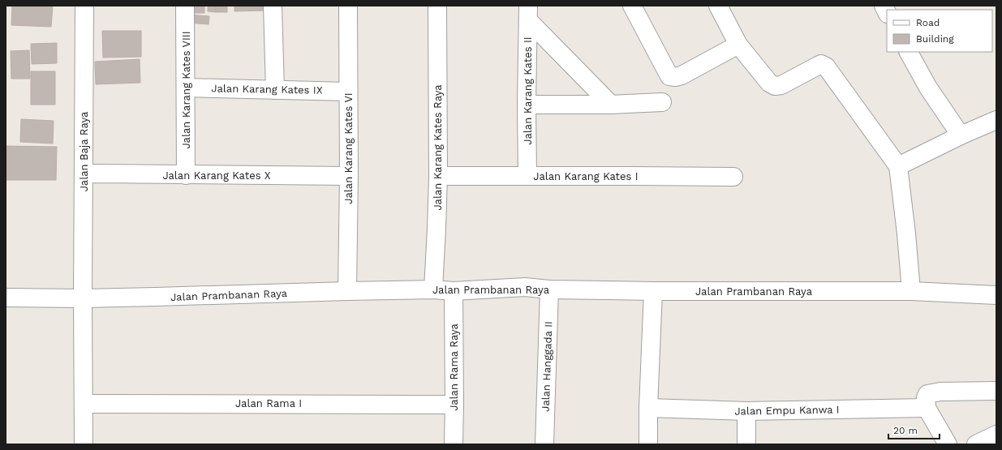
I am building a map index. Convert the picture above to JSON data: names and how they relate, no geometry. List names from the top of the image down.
{
  "streets": {
    "street": [
      "Jalan Karang Kates IX",
      "Jalan Karang Kates VIII",
      "Jalan Karang Kates II",
      "Jalan Karang Kates Raya",
      "Jalan Karang Kates VI",
      "Jalan Baja Raya",
      "Jalan Karang Kates X",
      "Jalan Karang Kates I",
      "Jalan Prambanan Raya",
      "Jalan Hanggada II",
      "Jalan Rama Raya",
      "Jalan Rama I",
      "Jalan Empu Kanwa I"
    ]
  },
  "crossings": [
    ["Jalan Karang Kates IX", "Jalan Karang Kates VIII"],
    ["Jalan Karang Kates IX", "Jalan Karang Kates VI"],
    ["Jalan Karang Kates VIII", "Jalan Karang Kates X"],
    ["Jalan Karang Kates II", "Jalan Karang Kates I"],
    ["Jalan Karang Kates Raya", "Jalan Karang Kates I"],
    ["Jalan Karang Kates Raya", "Jalan Prambanan Raya"],
    ["Jalan Karang Kates VI", "Jalan Karang Kates X"],
    ["Jalan Karang Kates VI", "Jalan Prambanan Raya"],
    ["Jalan Baja Raya", "Jalan Karang Kates X"],
    ["Jalan Baja Raya", "Jalan Prambanan Raya"],
    ["Jalan Baja Raya", "Jalan Rama I"],
    ["Jalan Prambanan Raya", "Jalan Hanggada II"],
    ["Jalan Prambanan Raya", "Jalan Rama Raya"],
    ["Jalan Rama Raya", "Jalan Rama I"]
  ],
  "legend": ["Road", "Building"],
  "scale_bar": "20 m"
}
